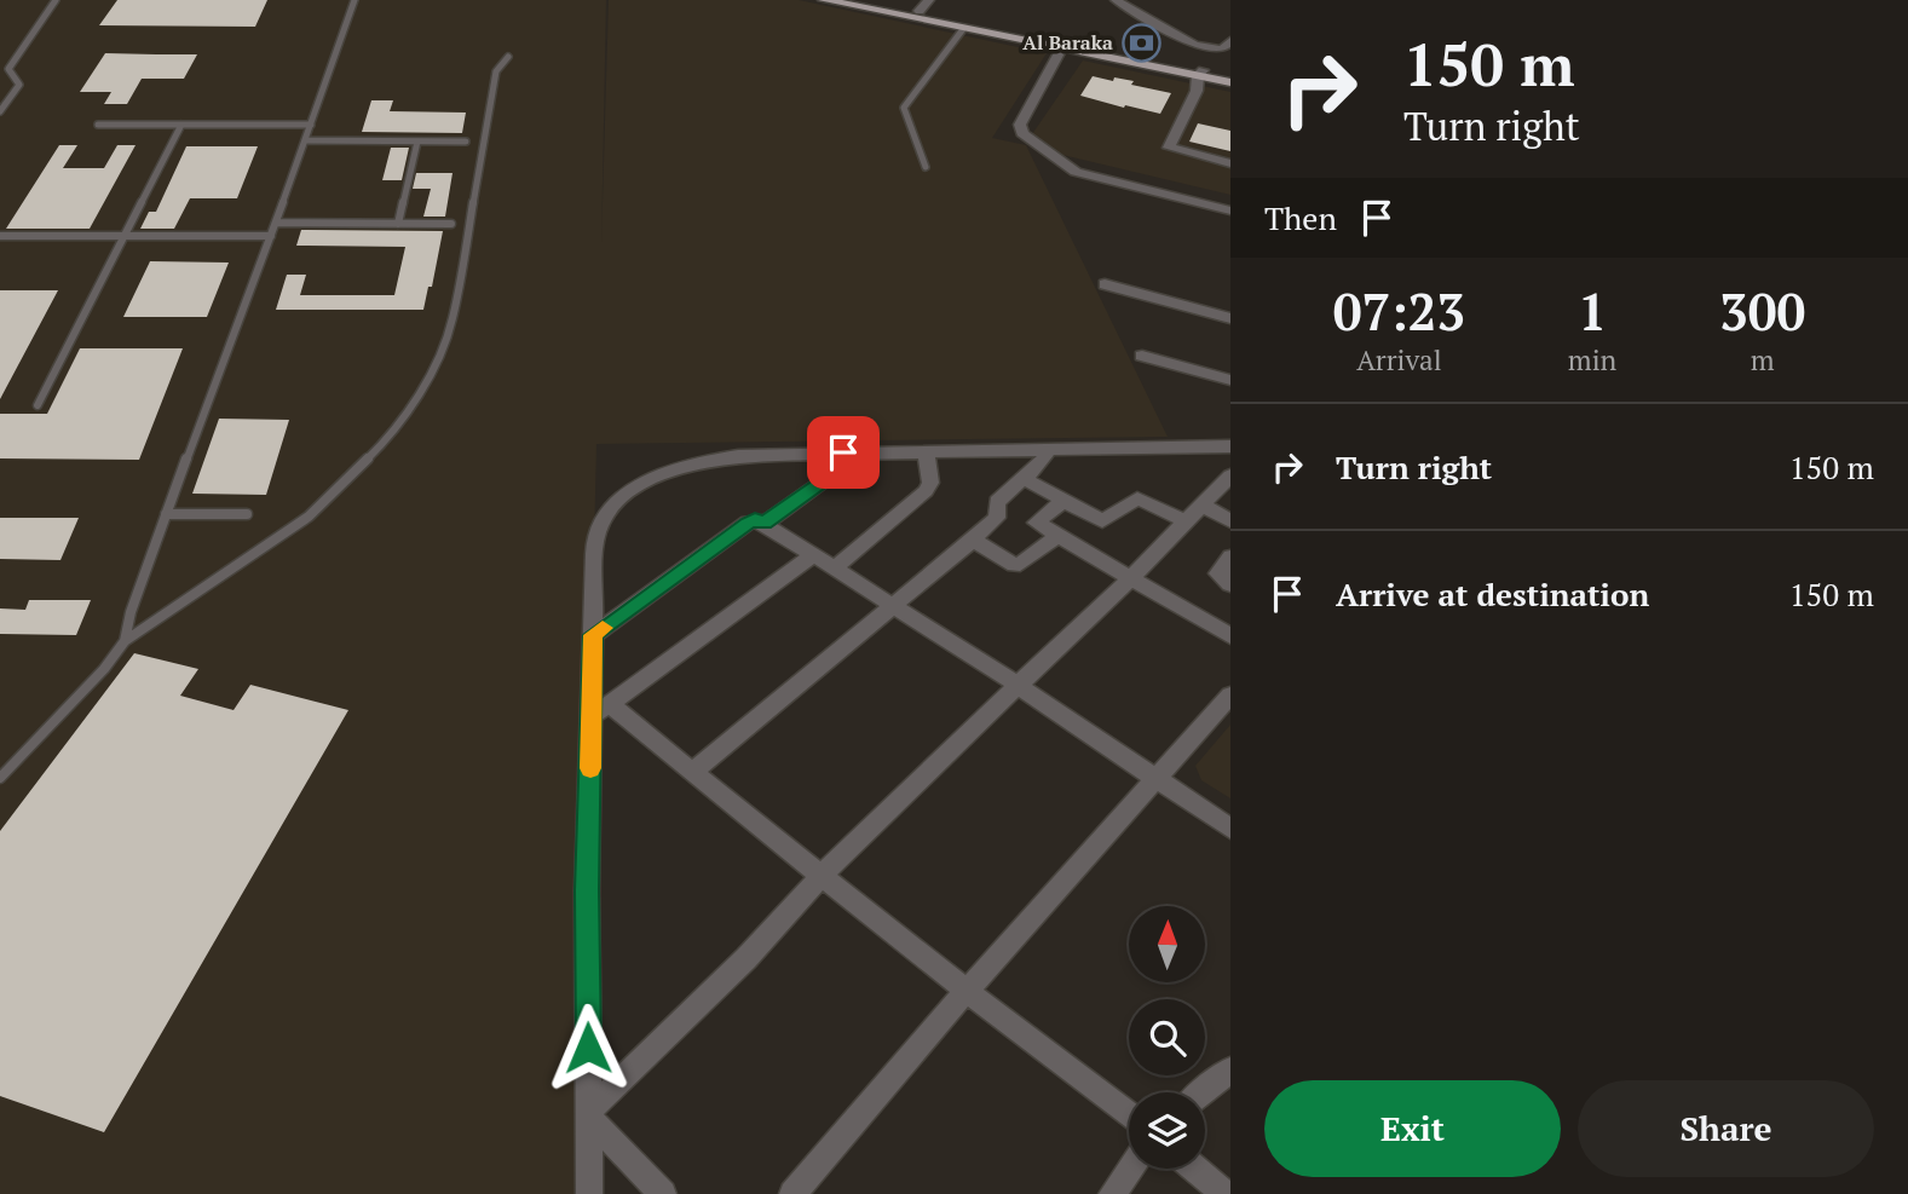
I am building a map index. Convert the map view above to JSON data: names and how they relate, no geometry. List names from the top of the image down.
{
  "places": {
    "bank": ["Al Baraka"]
  },
  "north": "top",
  "page": {
    "turn": ["150 m", "Turn right"],
    "then": "Then",
    "eta": [
      "07:23",
      "Arrival",
      "1",
      "min",
      "300",
      "m"
    ],
    "list": [
      {
        "name": "Turn right",
        "value": "150 m"
      },
      {
        "name": "Arrive at destination",
        "value": "150 m"
      }
    ],
    "buttons": ["Exit", "Share"]
  }
}
